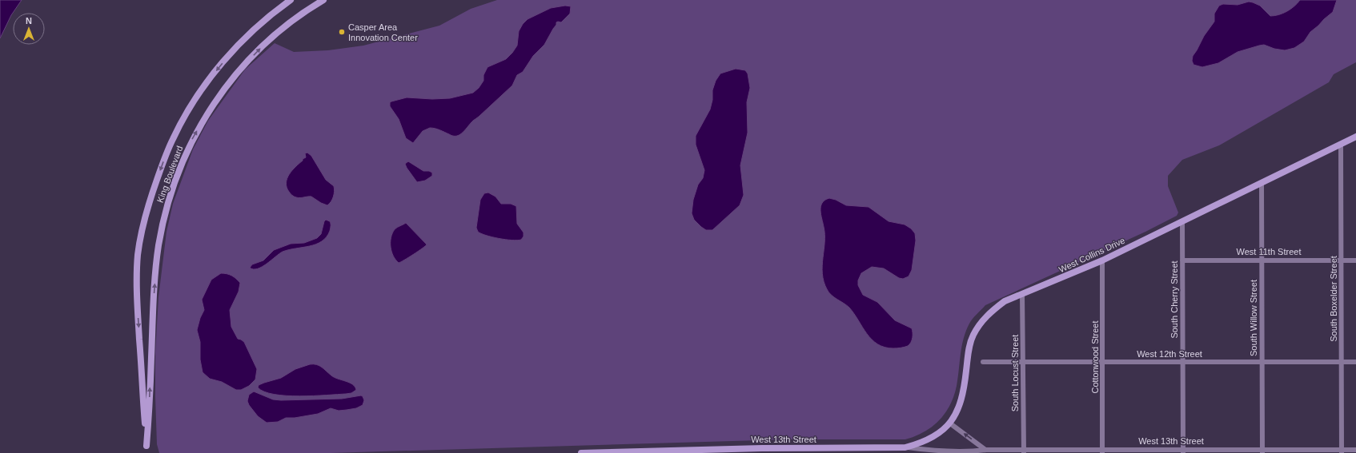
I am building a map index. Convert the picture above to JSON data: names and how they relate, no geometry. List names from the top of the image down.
{
  "streets": {
    "street": [
      "King Boulevard",
      "West 11th Street",
      "West Collins Drive",
      "South Boxelder Street",
      "South Cherry Street",
      "South Willow Street",
      "West 12th Street",
      "Cottonwood Street",
      "South Locust Street",
      "West 13th Street"
    ]
  },
  "crossings": [
    ["West 11th Street", "South Boxelder Street"],
    ["West 11th Street", "South Cherry Street"],
    ["West 11th Street", "South Willow Street"],
    ["West Collins Drive", "South Boxelder Street"],
    ["West Collins Drive", "South Cherry Street"],
    ["West Collins Drive", "South Willow Street"],
    ["West Collins Drive", "Cottonwood Street"],
    ["West Collins Drive", "South Locust Street"],
    ["West Collins Drive", "West 13th Street"],
    ["South Boxelder Street", "West 12th Street"],
    ["South Boxelder Street", "West 13th Street"],
    ["South Cherry Street", "West 12th Street"],
    ["South Cherry Street", "West 13th Street"],
    ["South Willow Street", "West 12th Street"],
    ["South Willow Street", "West 13th Street"],
    ["West 12th Street", "Cottonwood Street"],
    ["West 12th Street", "South Locust Street"],
    ["Cottonwood Street", "West 13th Street"],
    ["South Locust Street", "West 13th Street"]
  ],
  "places": ["Casper Area Innovation Center"],
  "north": "top"
}
